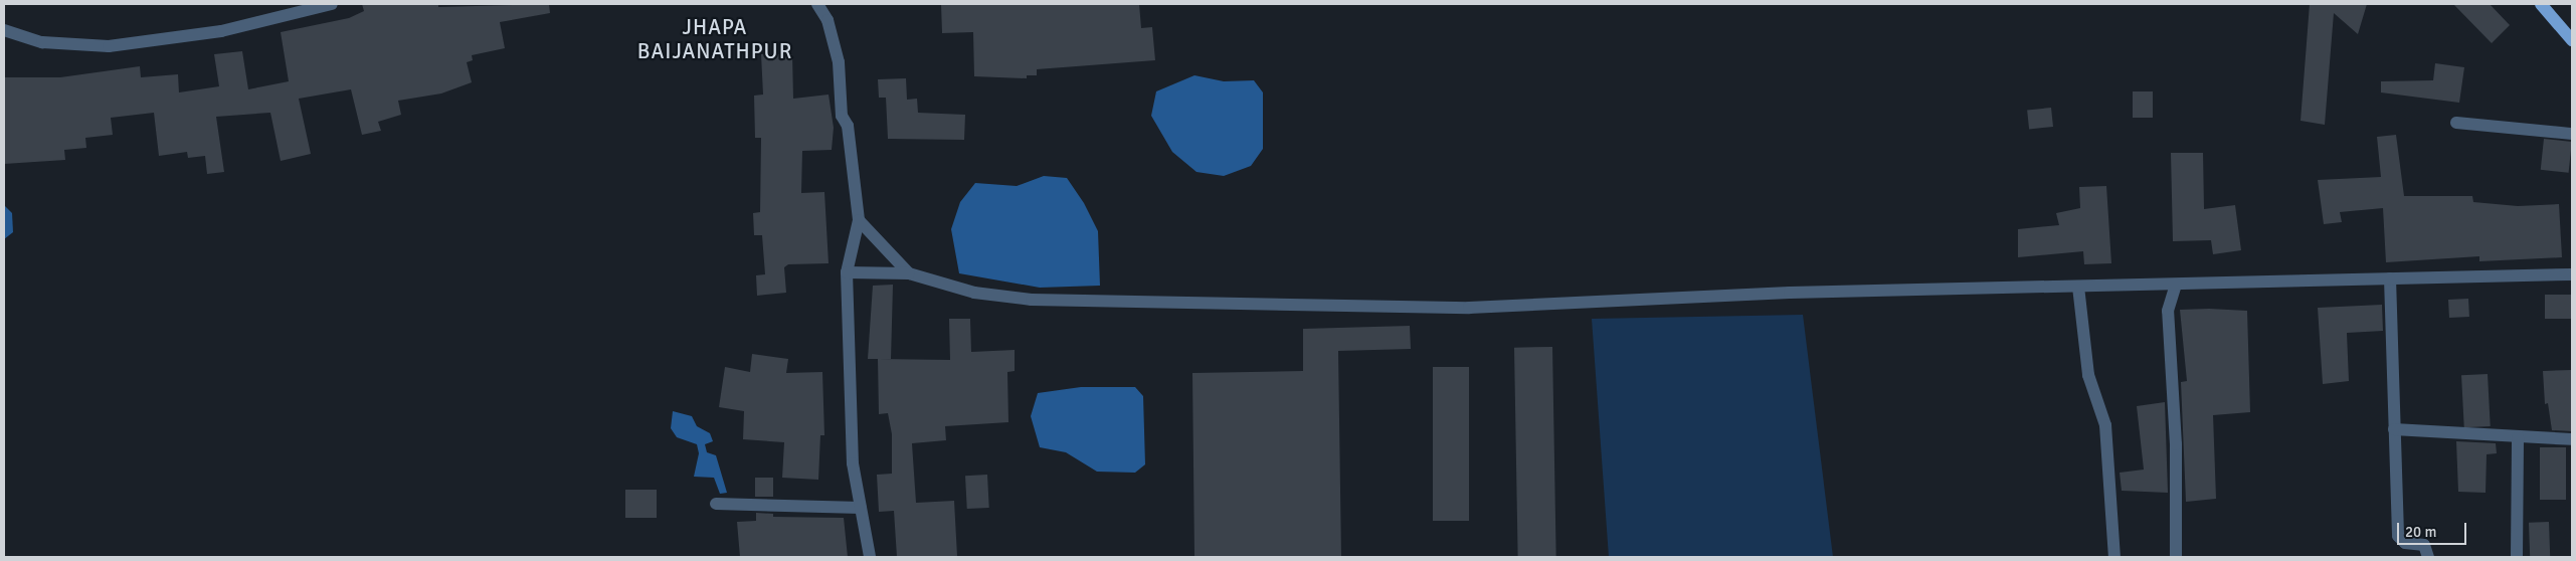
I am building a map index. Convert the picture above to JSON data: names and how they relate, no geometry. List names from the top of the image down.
{
  "districts": ["JHAPA BAIJANATHPUR"],
  "scale_bar": "20 m"
}
